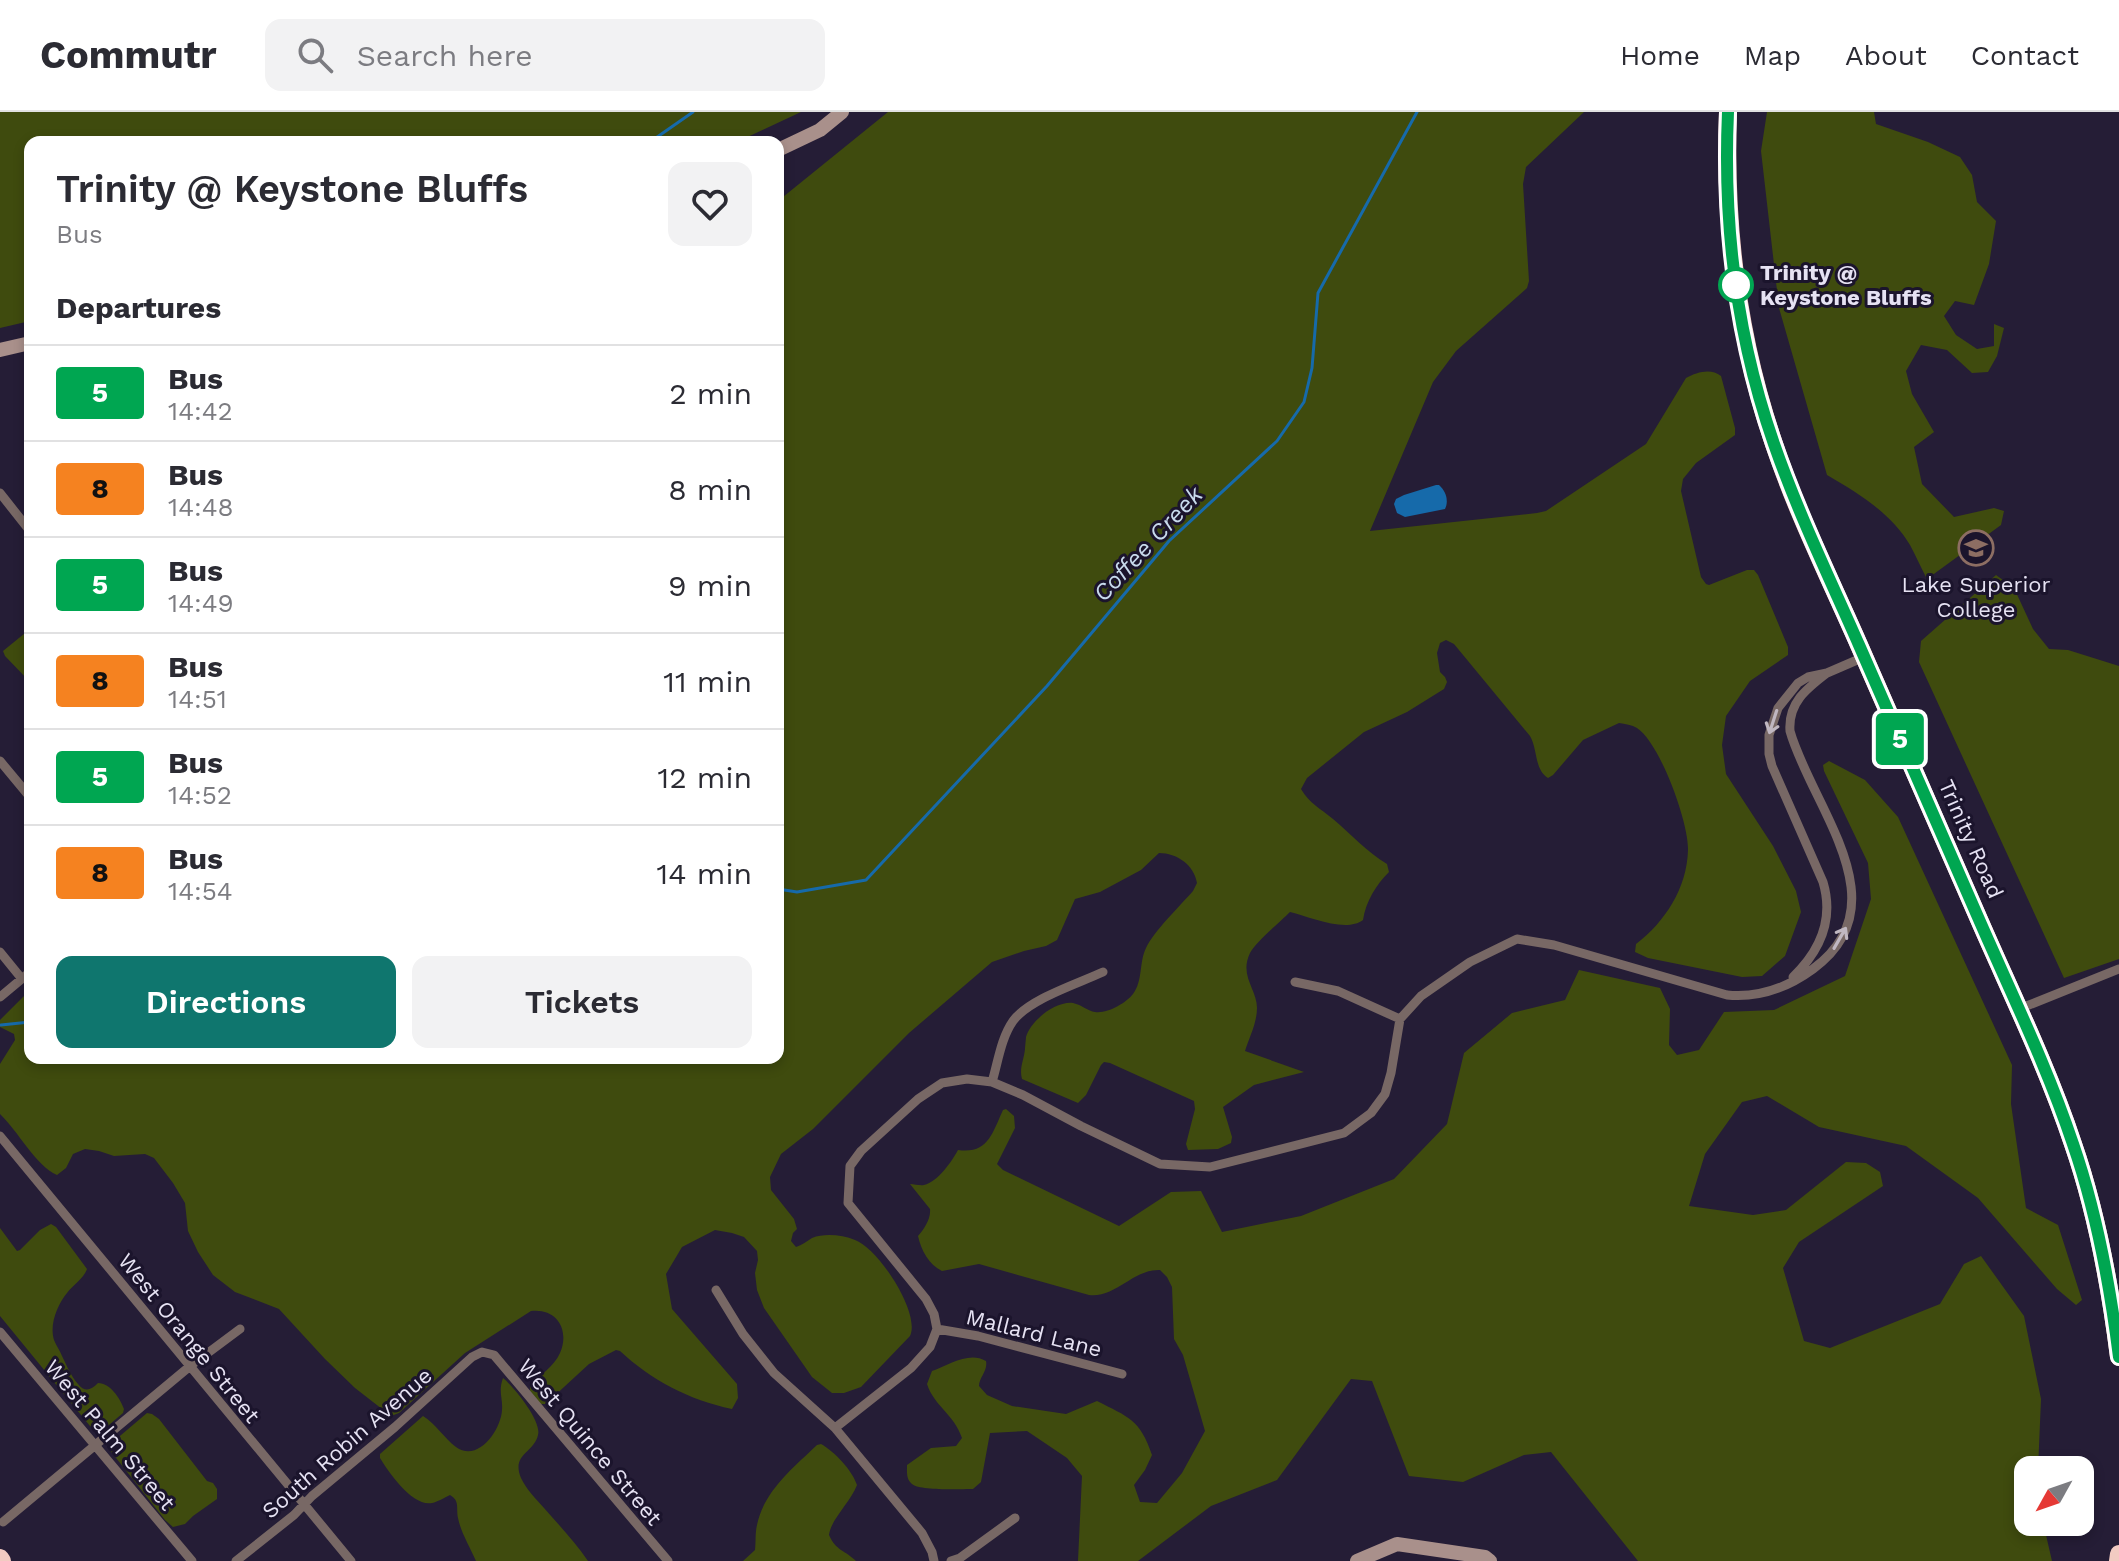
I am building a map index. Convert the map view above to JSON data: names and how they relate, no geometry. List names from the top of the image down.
{
  "streets": {
    "highway": ["Trinity Road"],
    "street": [
      "Mallard Lane",
      "West Orange Street",
      "West Palm Street",
      "West Quince Street",
      "South Robin Avenue"
    ]
  },
  "crossings": [
    ["West Orange Street", "South Robin Avenue"],
    ["West Quince Street", "South Robin Avenue"]
  ],
  "water": ["Coffee Creek"],
  "places": {
    "other": ["Trinity @ Keystone Bluffs"],
    "school or university": ["Lake Superior College"]
  },
  "lines": ["bus line 5"],
  "north": "bottom left",
  "page": {
    "header": "Commutr",
    "search": "Search here",
    "nav": [
      "Home",
      "Map",
      "About",
      "Contact"
    ],
    "on_map": "5",
    "heading": [
      ["Trinity @ Keystone Bluffs", "Bus"],
      "Departures"
    ],
    "list": [
      {
        "mark": "5",
        "name": "Bus",
        "note": "14:42",
        "value": "2 min"
      },
      {
        "mark": "8",
        "name": "Bus",
        "note": "14:48",
        "value": "8 min"
      },
      {
        "mark": "5",
        "name": "Bus",
        "note": "14:49",
        "value": "9 min"
      },
      {
        "mark": "8",
        "name": "Bus",
        "note": "14:51",
        "value": "11 min"
      },
      {
        "mark": "5",
        "name": "Bus",
        "note": "14:52",
        "value": "12 min"
      },
      {
        "mark": "8",
        "name": "Bus",
        "note": "14:54",
        "value": "14 min"
      }
    ],
    "buttons": ["Directions", "Tickets"]
  }
}
